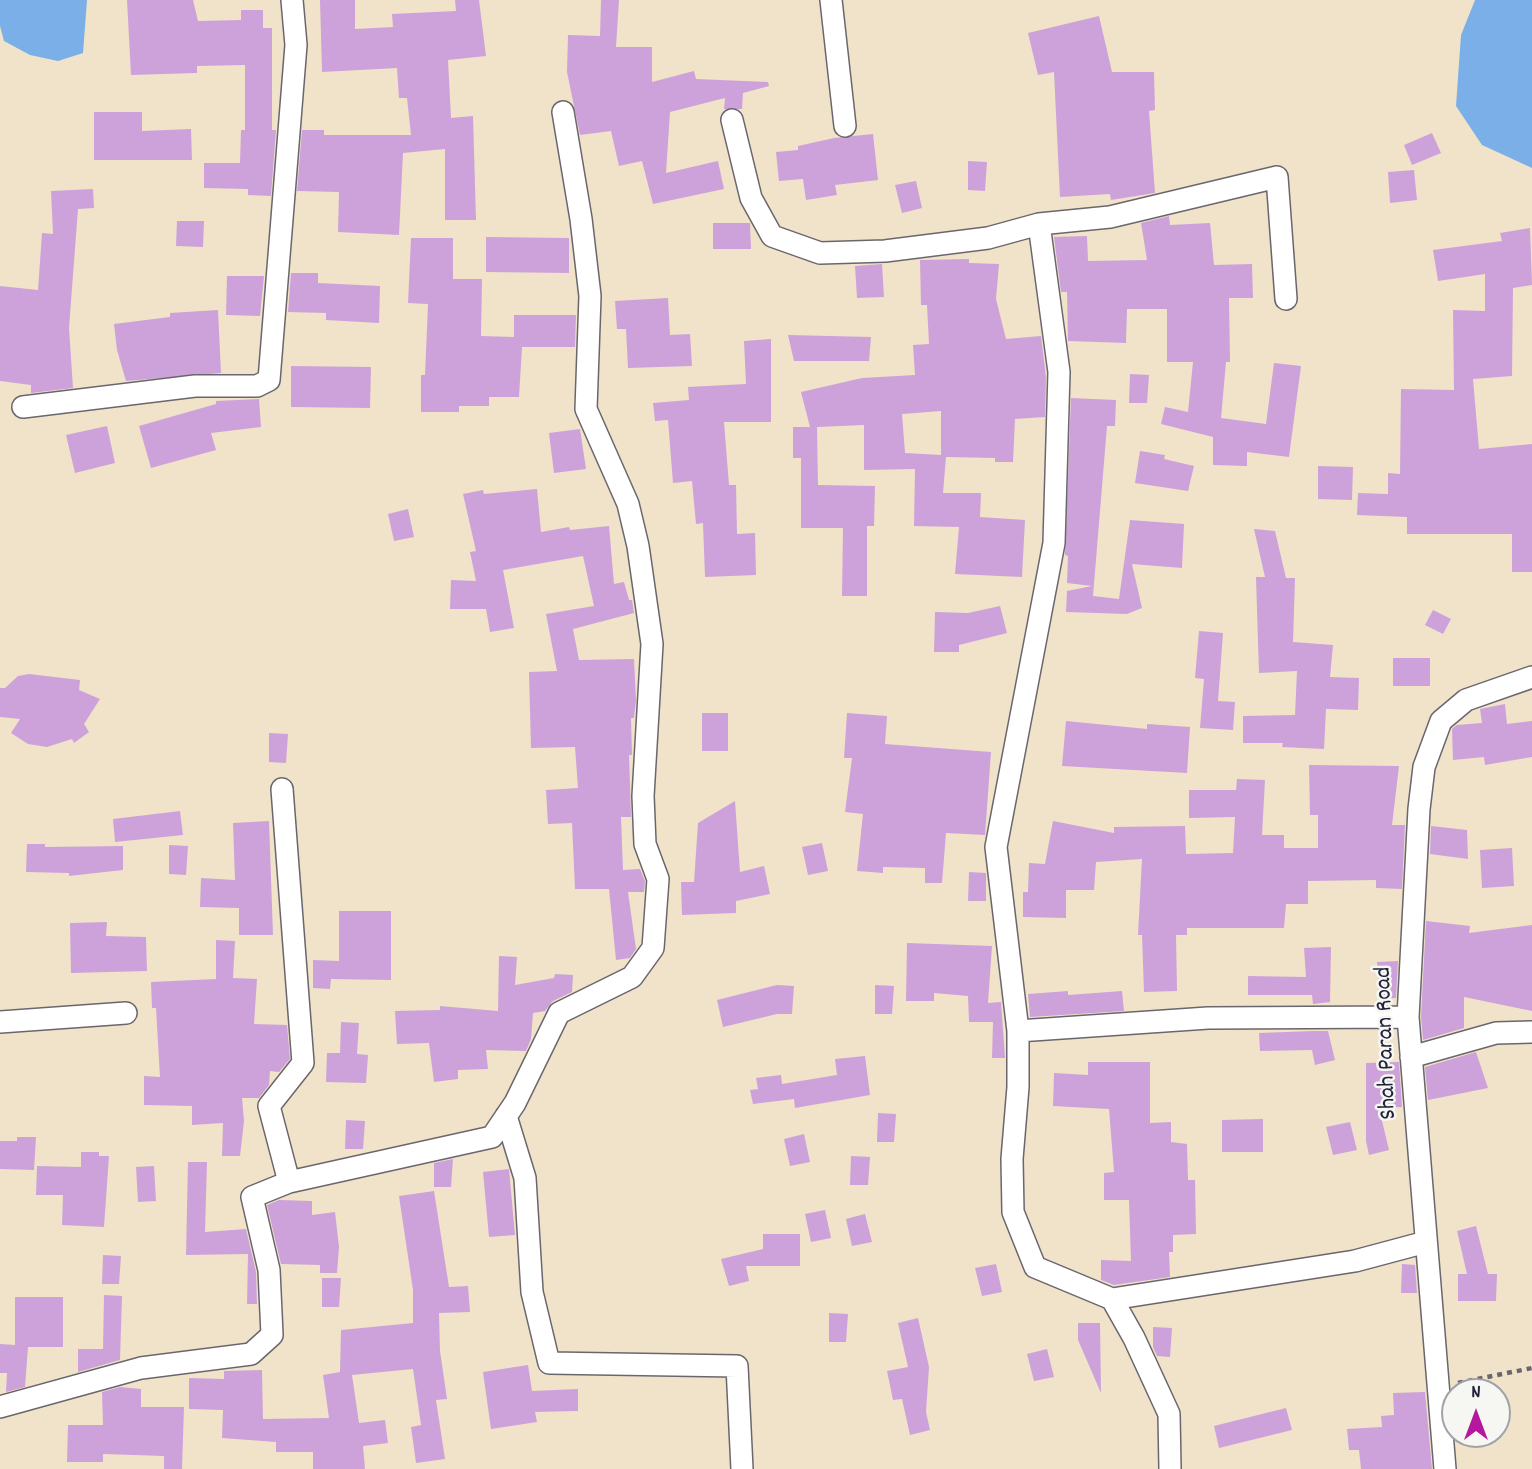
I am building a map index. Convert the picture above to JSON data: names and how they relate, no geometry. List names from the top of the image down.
{
  "streets": {
    "street": ["Shah Paran Road"]
  },
  "north": "top"
}
